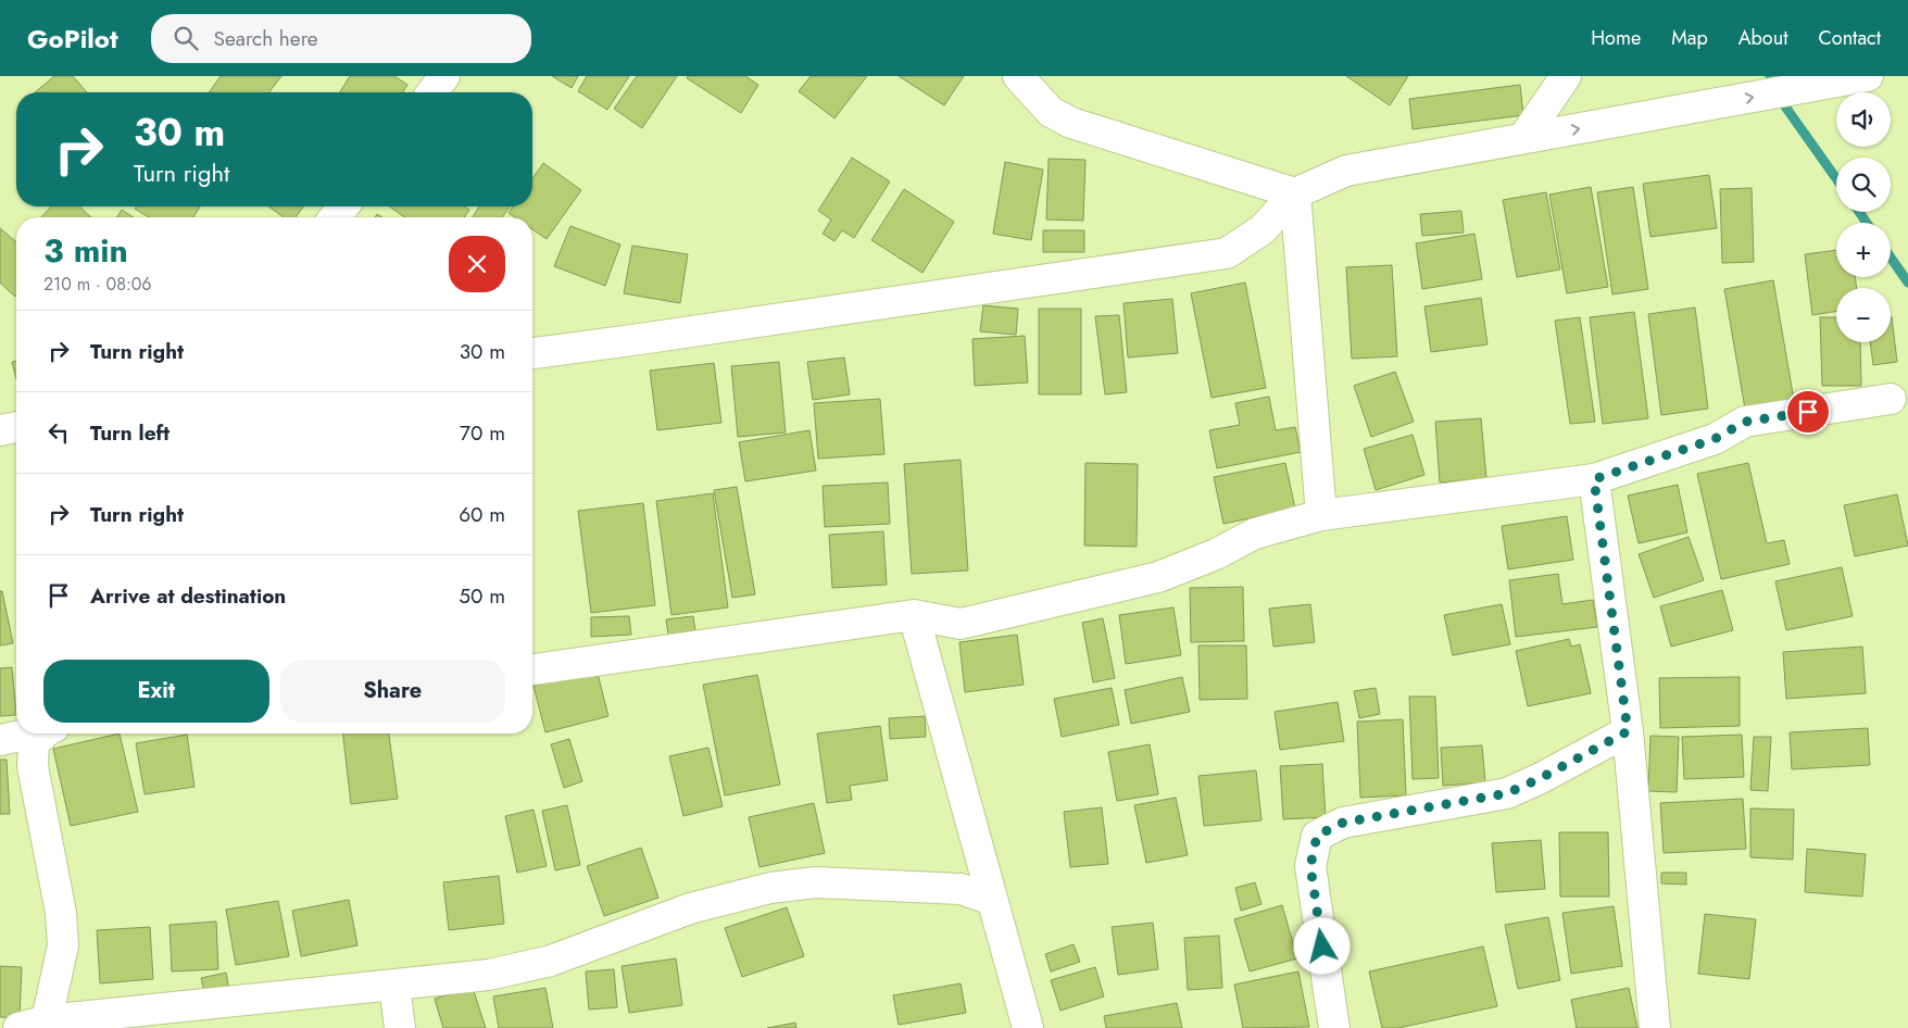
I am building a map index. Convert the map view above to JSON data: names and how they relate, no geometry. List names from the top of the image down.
{
  "page": {
    "header": "GoPilot",
    "search": "Search here",
    "nav": [
      "Home",
      "Map",
      "About",
      "Contact"
    ],
    "map_buttons": ["+", "−"],
    "turn": ["30 m", "Turn right"],
    "heading": ["3 min", "210 m · 08:06"],
    "list": [
      {
        "name": "Turn right",
        "value": "30 m"
      },
      {
        "name": "Turn left",
        "value": "70 m"
      },
      {
        "name": "Turn right",
        "value": "60 m"
      },
      {
        "name": "Arrive at destination",
        "value": "50 m"
      }
    ],
    "buttons": ["Exit", "Share"]
  }
}
